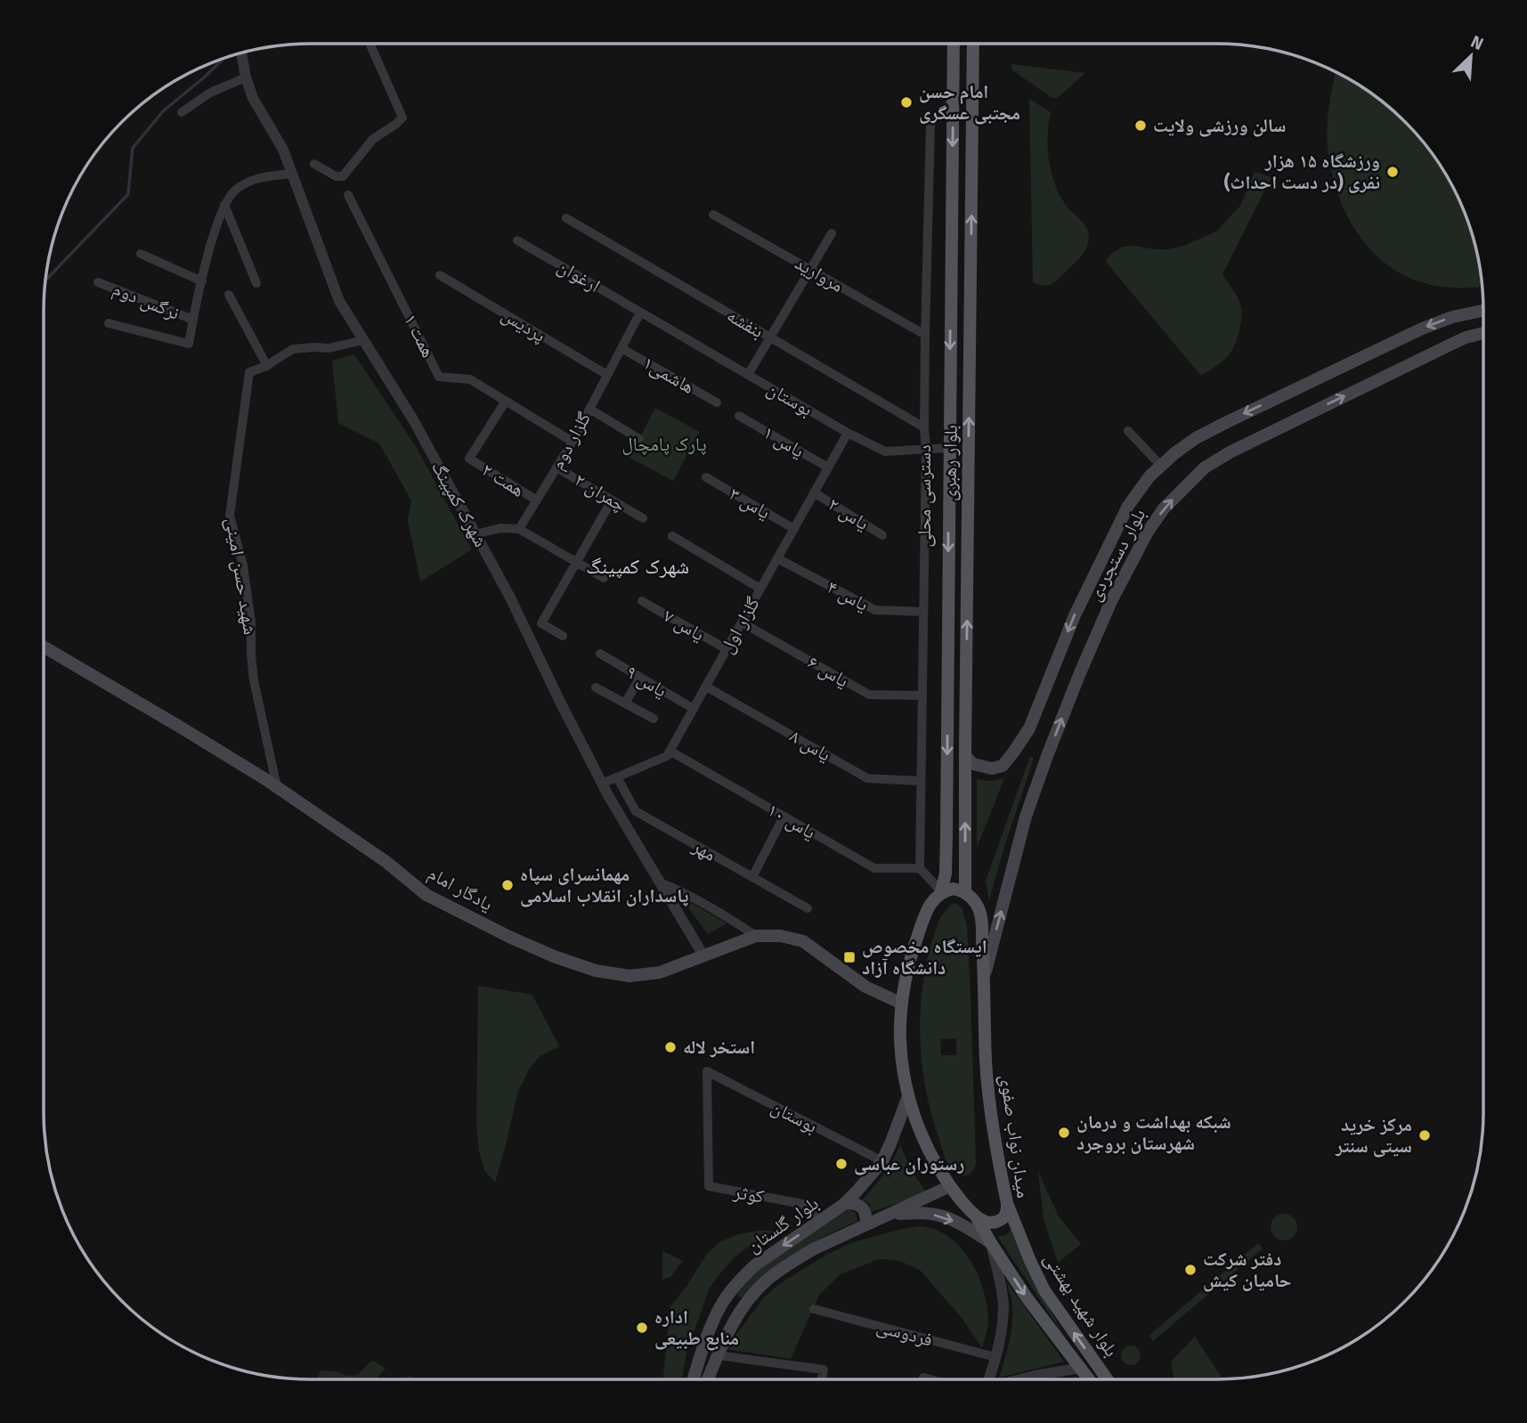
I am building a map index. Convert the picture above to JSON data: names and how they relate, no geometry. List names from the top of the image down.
{
  "streets": {
    "main road": [
      "بلوار رهبری",
      "بلوار دستجردی",
      "یادگار امام",
      "میدان نواب صفوی",
      "بلوار گلستان",
      "بلوار شهید بهشتی"
    ],
    "street": [
      "مروارید",
      "ارغوان",
      "نرگس دوم",
      "بنفشه",
      "پردیس",
      "همت ۱",
      "هاشمی۱",
      "بوستان",
      "گلزار دوم",
      "یاس ۱",
      "همت ۲",
      "چمران ۲",
      "دسترسی محلی",
      "یاس ۳",
      "شهرک کمپینگ",
      "یاس ۲",
      "شهید حسن امینی",
      "یاس ۴",
      "یاس ۷",
      "گلزار اول",
      "یاس ۶",
      "یاس ۹",
      "یاس ۸",
      "یاس ۱۰",
      "مهر",
      "کوثر",
      "فردوسی"
    ]
  },
  "crossings": [
    ["مروارید", "دسترسی محلی"],
    ["ارغوان", "بوستان"],
    ["ارغوان", "گلزار دوم"],
    ["بنفشه", "دسترسی محلی"],
    ["پردیس", "گلزار دوم"],
    ["همت ۱", "گلزار دوم"],
    ["همت ۱", "همت ۲"],
    ["هاشمی۱", "گلزار دوم"],
    ["بوستان", "گلزار دوم"],
    ["بوستان", "بلوار رهبری"],
    ["بوستان", "دسترسی محلی"],
    ["بوستان", "گلزار اول"],
    ["بوستان", "کوثر"],
    ["بوستان", "بلوار گلستان"],
    ["گلزار دوم", "همت ۲"],
    ["گلزار دوم", "چمران ۲"],
    ["یاس ۱", "گلزار اول"],
    ["بلوار رهبری", "دسترسی محلی"],
    ["بلوار رهبری", "بلوار دستجردی"],
    ["بلوار رهبری", "میدان نواب صفوی"],
    ["دسترسی محلی", "یاس ۴"],
    ["دسترسی محلی", "یاس ۶"],
    ["دسترسی محلی", "یاس ۸"],
    ["دسترسی محلی", "یاس ۱۰"],
    ["یاس ۳", "گلزار اول"],
    ["شهرک کمپینگ", "شهید حسن امینی"],
    ["شهرک کمپینگ", "گلزار اول"],
    ["شهرک کمپینگ", "یادگار امام"],
    ["یاس ۲", "گلزار اول"],
    ["بلوار دستجردی", "میدان نواب صفوی"],
    ["شهید حسن امینی", "یادگار امام"],
    ["یاس ۴", "گلزار اول"],
    ["یاس ۷", "گلزار اول"],
    ["گلزار اول", "یاس ۶"],
    ["گلزار اول", "یاس ۹"],
    ["گلزار اول", "یاس ۸"],
    ["گلزار اول", "یاس ۱۰"],
    ["گلزار اول", "مهر"],
    ["میدان نواب صفوی", "بلوار شهید بهشتی"],
    ["کوثر", "بلوار گلستان"]
  ],
  "districts": ["شهرک کمپینگ"],
  "parks": ["پارک پامچال"],
  "places": {
    "other": [
      "امام حسن مجتبی عسگری",
      "سالن ورزشی ولایت",
      "ورزشگاه ۱۵ هزار نفری (در دست احداث)",
      "مهمانسرای سپاه پاسداران انقلاب اسلامی",
      "استخر لاله",
      "شبکه بهداشت و درمان شهرستان بروجرد",
      "مرکز خرید سیتی سنتر",
      "رستوران عباسی",
      "دفتر شرکت حامیان کیش",
      "اداره منابع طبیعی"
    ],
    "transit": ["ایستگاه مخصوص دانشگاه آزاد"]
  },
  "north": "top right"
}
